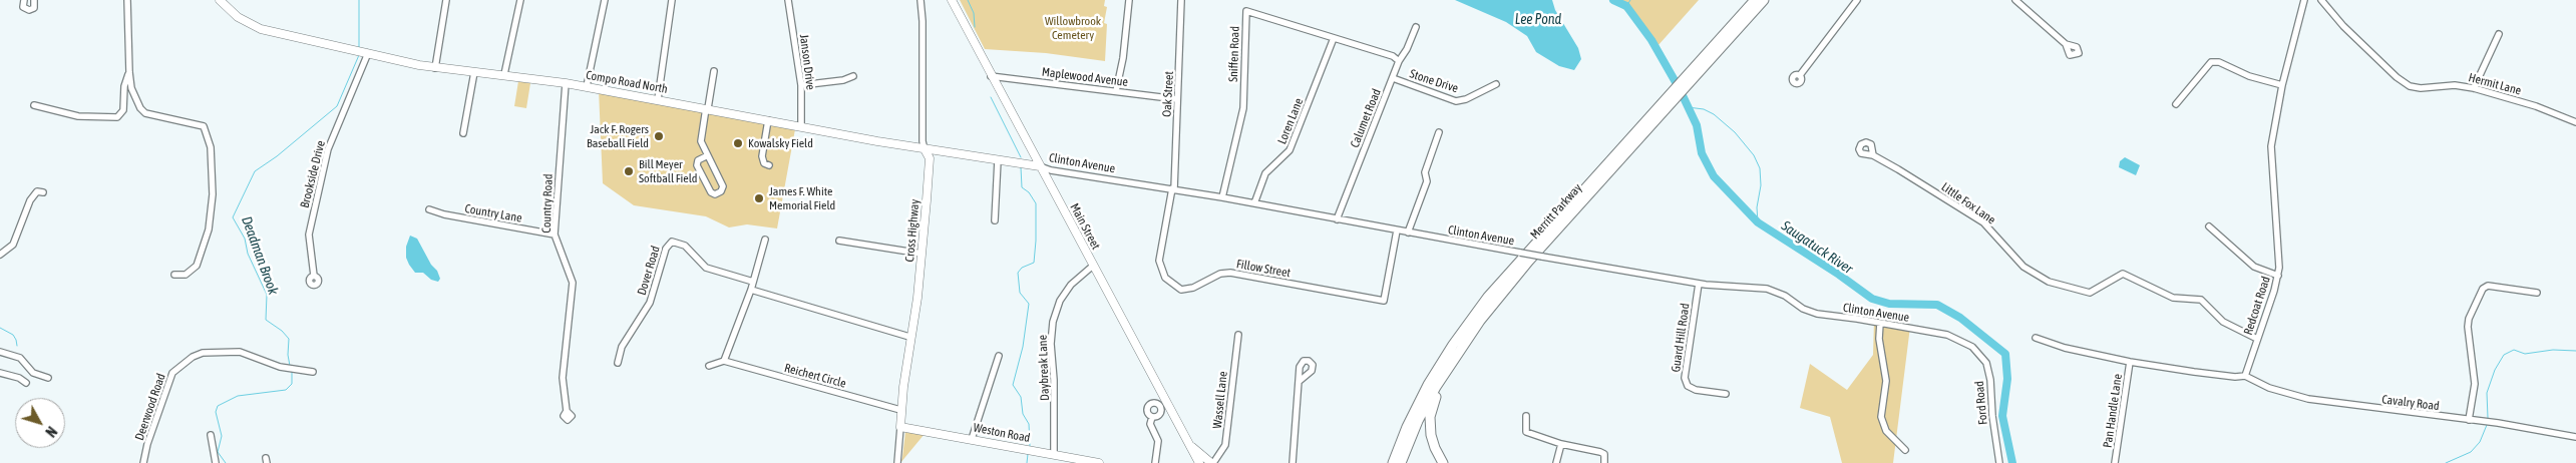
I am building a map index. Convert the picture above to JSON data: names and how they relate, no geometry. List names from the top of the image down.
{
  "streets": {
    "highway": ["Merritt Parkway"],
    "main road": [
      "Compo Road North",
      "Main Street",
      "Cross Highway",
      "Weston Road"
    ],
    "street": [
      "Sniffen Road",
      "Janson Drive",
      "Maplewood Avenue",
      "Stone Drive",
      "Hermit Lane",
      "Oak Street",
      "Calumet Road",
      "Loren Lane",
      "Clinton Avenue",
      "Brookside Drive",
      "Country Road",
      "Little Fox Lane",
      "Country Lane",
      "Fillow Street",
      "Dover Road",
      "Redcoat Road",
      "Guard Hill Road",
      "Daybreak Lane",
      "Reichert Circle",
      "Wassell Lane",
      "Ford Road",
      "Cavalry Road",
      "Deerwood Road",
      "Pan Handle Lane"
    ]
  },
  "crossings": [
    ["Sniffen Road", "Calumet Road"],
    ["Sniffen Road", "Loren Lane"],
    ["Sniffen Road", "Clinton Avenue"],
    ["Janson Drive", "Compo Road North"],
    ["Maplewood Avenue", "Oak Street"],
    ["Maplewood Avenue", "Main Street"],
    ["Stone Drive", "Calumet Road"],
    ["Compo Road North", "Clinton Avenue"],
    ["Compo Road North", "Brookside Drive"],
    ["Compo Road North", "Country Road"],
    ["Compo Road North", "Main Street"],
    ["Compo Road North", "Cross Highway"],
    ["Oak Street", "Clinton Avenue"],
    ["Oak Street", "Fillow Street"],
    ["Calumet Road", "Clinton Avenue"],
    ["Loren Lane", "Clinton Avenue"],
    ["Clinton Avenue", "Main Street"],
    ["Clinton Avenue", "Fillow Street"],
    ["Clinton Avenue", "Guard Hill Road"],
    ["Clinton Avenue", "Ford Road"],
    ["Country Road", "Country Lane"],
    ["Little Fox Lane", "Redcoat Road"],
    ["Main Street", "Daybreak Lane"],
    ["Cross Highway", "Reichert Circle"],
    ["Cross Highway", "Weston Road"],
    ["Redcoat Road", "Cavalry Road"],
    ["Daybreak Lane", "Weston Road"]
  ],
  "water": ["Lee Pond", "Saugatuck River", "Deadman Brook"],
  "parks": ["Willowbrook Cemetery"],
  "places": [
    "Jack F. Rogers Baseball Field",
    "Kowalsky Field",
    "Bill Meyer Softball Field",
    "James F. White Memorial Field"
  ],
  "north": "bottom right"
}
